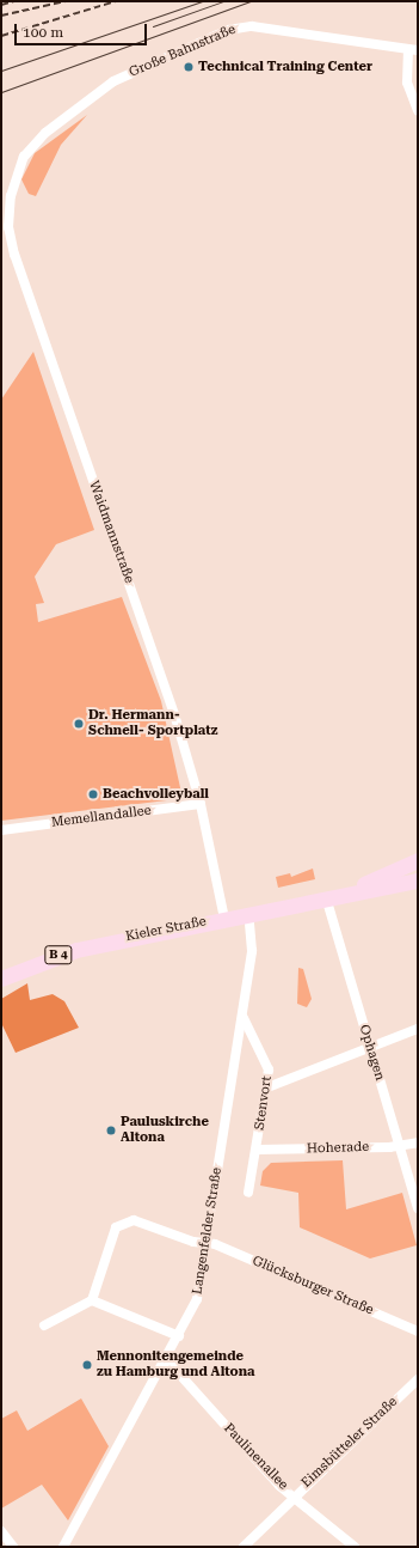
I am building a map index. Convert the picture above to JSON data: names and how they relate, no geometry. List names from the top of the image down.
{
  "streets": {
    "main road": ["Kieler Straße", "B 4"],
    "street": [
      "Große Bahnstraße",
      "Waidmannstraße",
      "Memellandallee",
      "Ophagen",
      "Stenvort",
      "Hoherade",
      "Langenfelder Straße",
      "Glücksburger Straße",
      "Eimsbütteler Straße",
      "Paulinenallee"
    ]
  },
  "crossings": [
    ["Große Bahnstraße", "Waidmannstraße"],
    ["Waidmannstraße", "Memellandallee"],
    ["Waidmannstraße", "Kieler Straße"],
    ["Kieler Straße", "Ophagen"],
    ["Kieler Straße", "Langenfelder Straße"],
    ["Ophagen", "Hoherade"],
    ["Stenvort", "Hoherade"],
    ["Stenvort", "Langenfelder Straße"],
    ["Langenfelder Straße", "Glücksburger Straße"],
    ["Langenfelder Straße", "Paulinenallee"],
    ["Eimsbütteler Straße", "Paulinenallee"]
  ],
  "places": [
    "Technical Training Center",
    "Dr. Hermann- Schnell- Sportplatz",
    "Beachvolleyball",
    "Pauluskirche Altona",
    "Mennonitengemeinde zu Hamburg und Altona"
  ],
  "scale_bar": "100 m"
}
